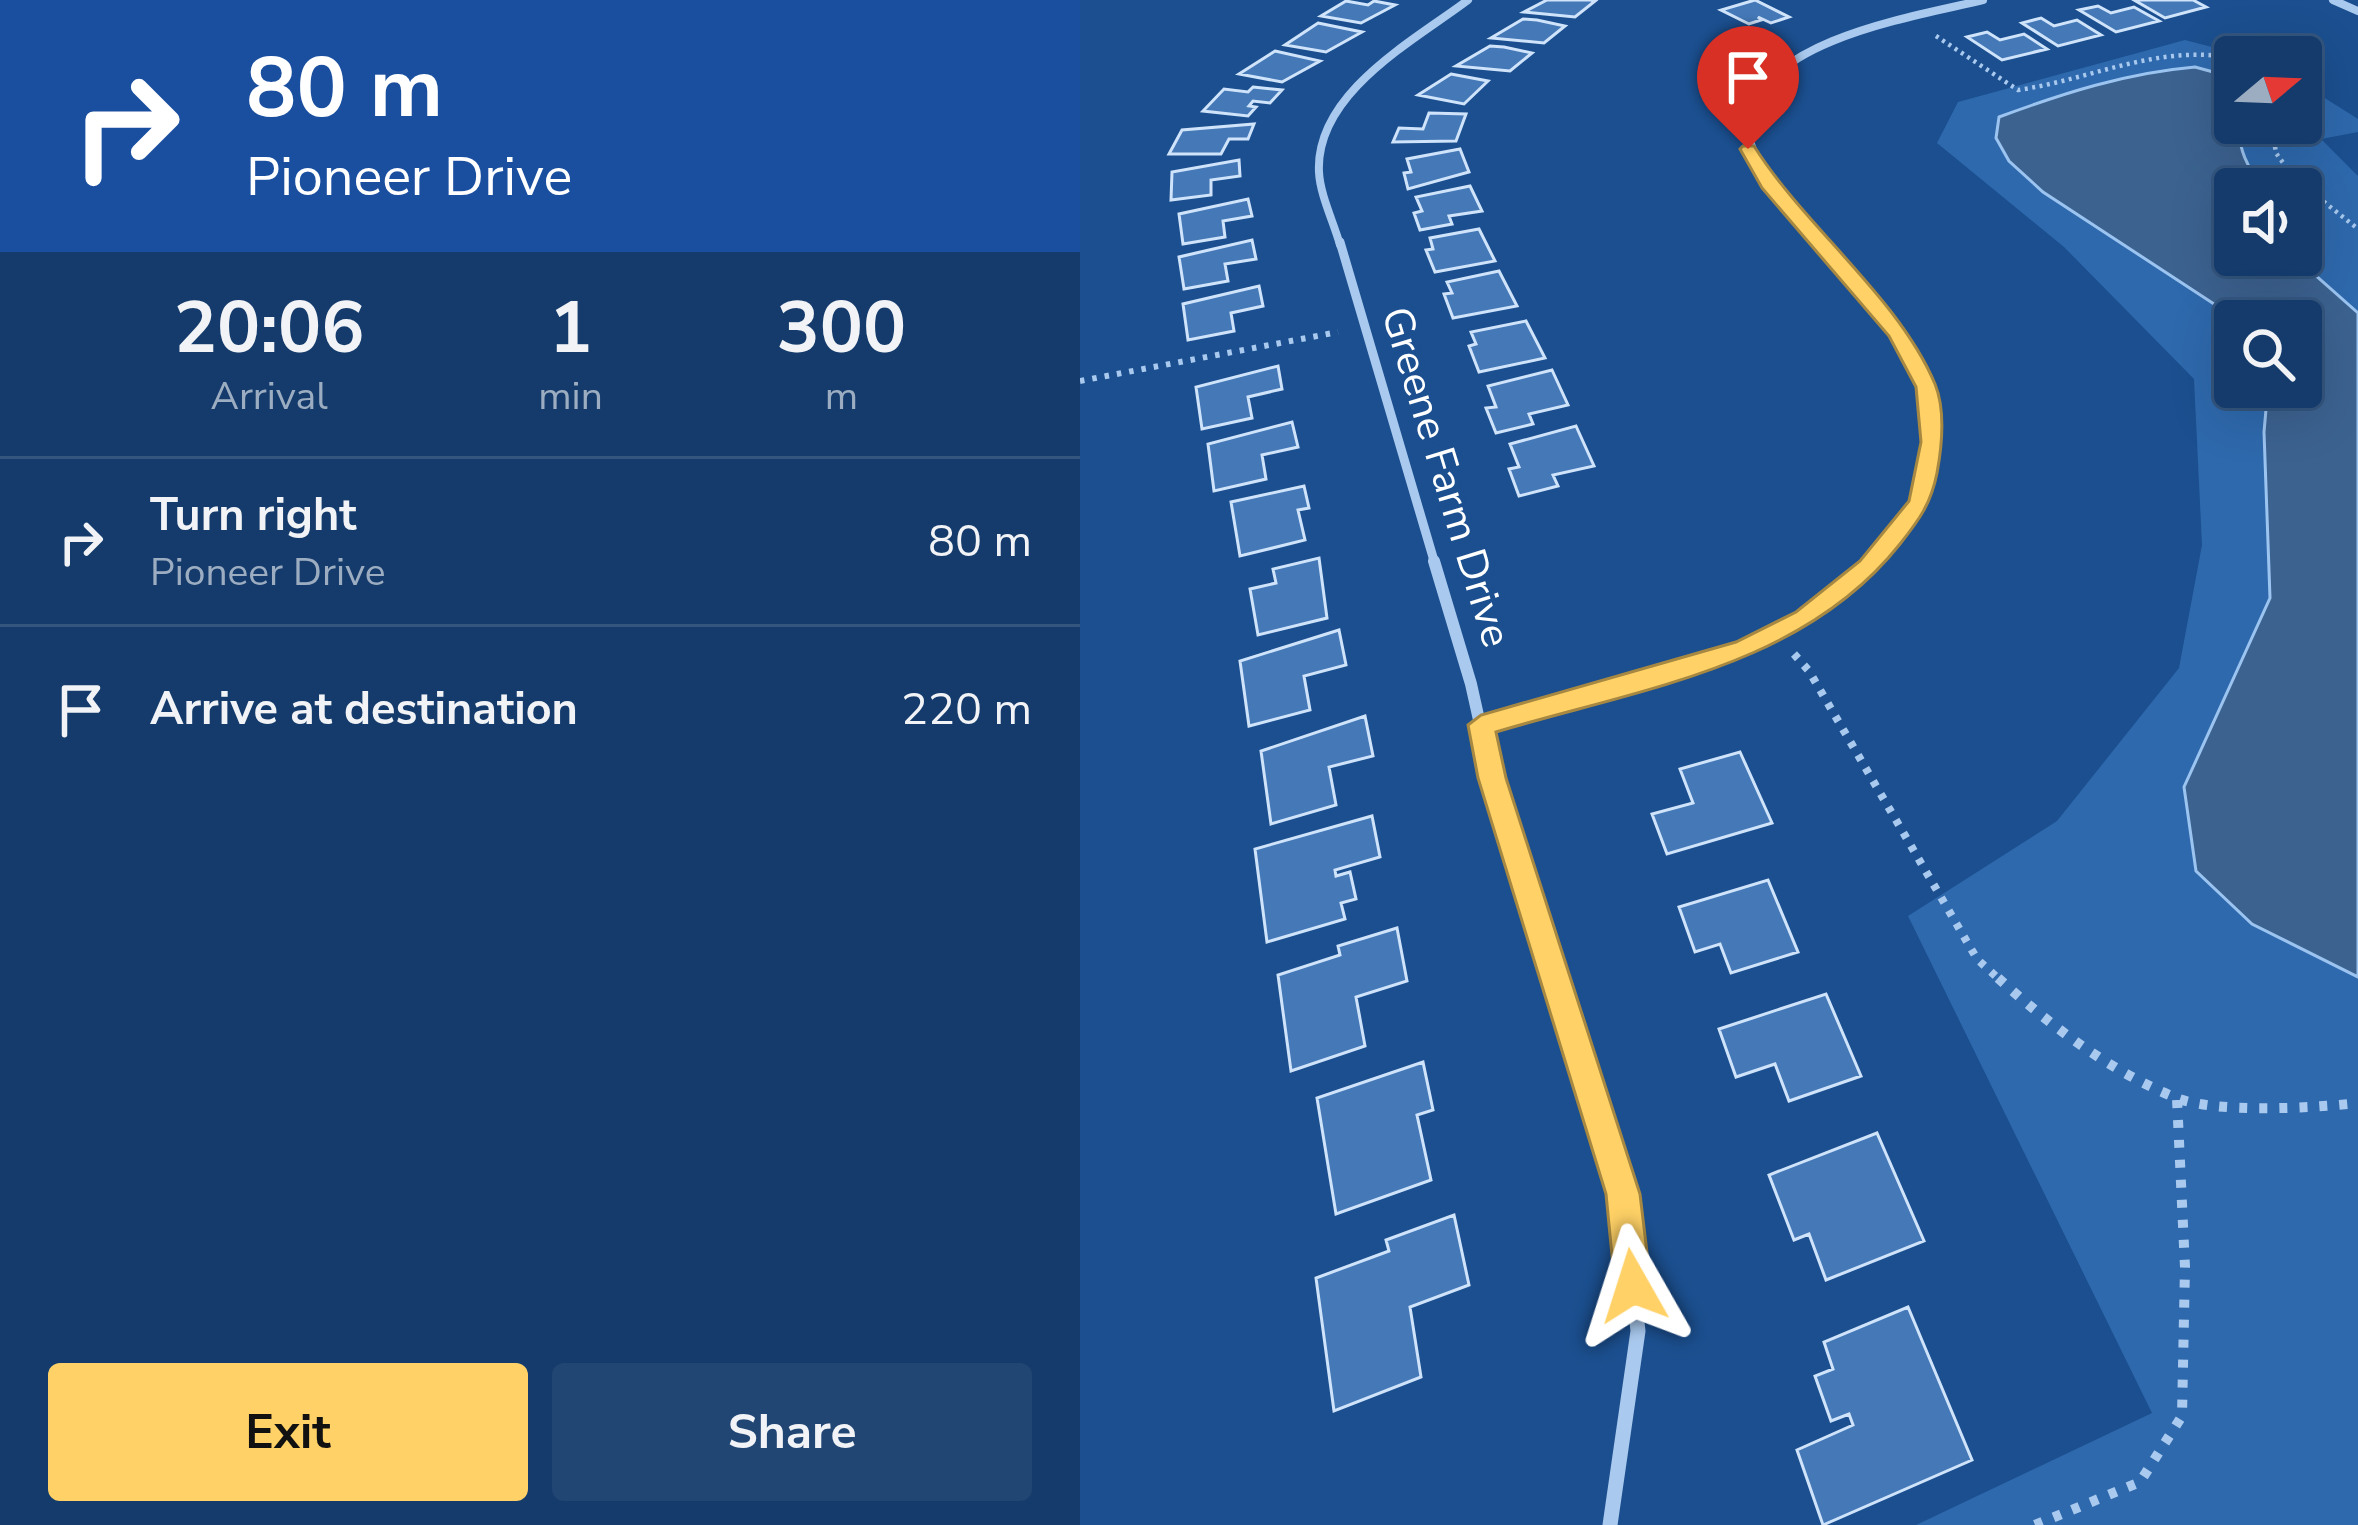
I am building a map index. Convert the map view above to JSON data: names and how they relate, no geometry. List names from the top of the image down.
{
  "streets": {
    "street": ["Greene Farm Drive"]
  },
  "north": "right",
  "page": {
    "turn": ["80 m", "Pioneer Drive"],
    "eta": [
      "20:06",
      "Arrival",
      "1",
      "min",
      "300",
      "m"
    ],
    "list": [
      {
        "name": "Turn right",
        "note": "Pioneer Drive",
        "value": "80 m"
      },
      {
        "name": "Arrive at destination",
        "value": "220 m"
      }
    ],
    "buttons": ["Exit", "Share"]
  }
}
